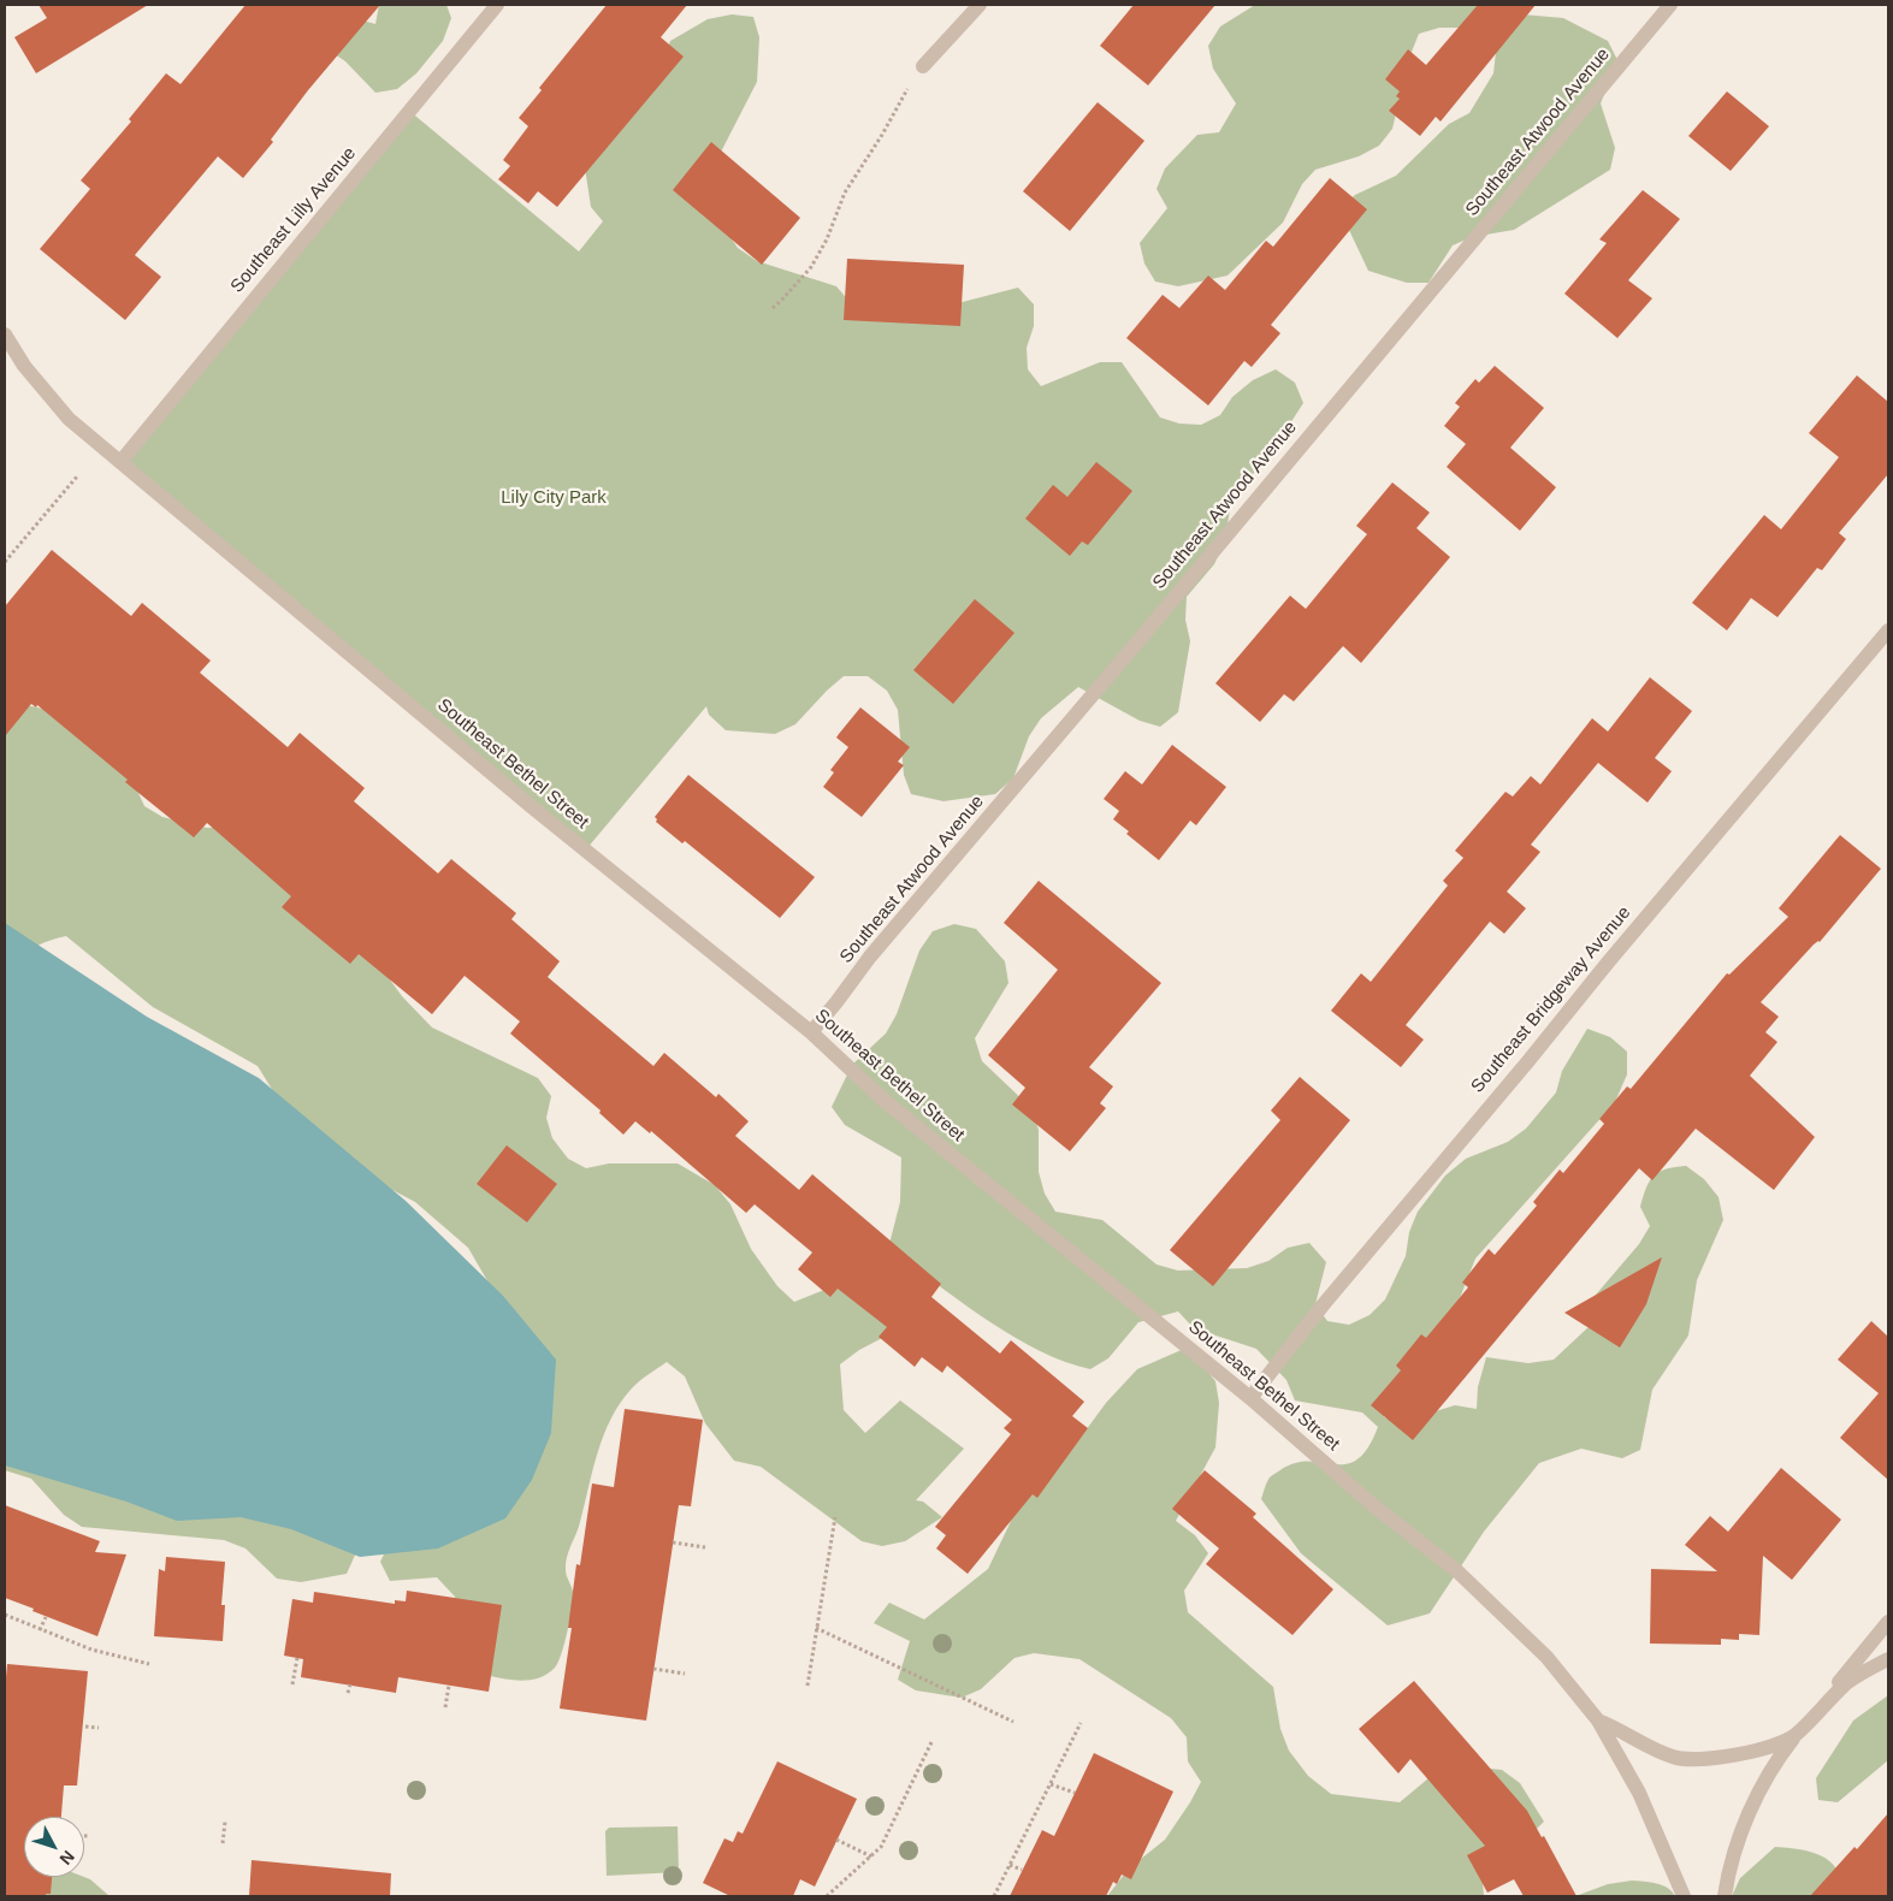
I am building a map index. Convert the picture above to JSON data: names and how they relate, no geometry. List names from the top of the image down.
{
  "streets": {
    "street": [
      "Southeast Atwood Avenue",
      "Southeast Lilly Avenue",
      "Southeast Bethel Street",
      "Southeast Bridgeway Avenue"
    ]
  },
  "crossings": [
    ["Southeast Atwood Avenue", "Southeast Bethel Street"],
    ["Southeast Lilly Avenue", "Southeast Bethel Street"],
    ["Southeast Bethel Street", "Southeast Bridgeway Avenue"]
  ],
  "parks": ["Lily City Park"],
  "north": "bottom right"
}
